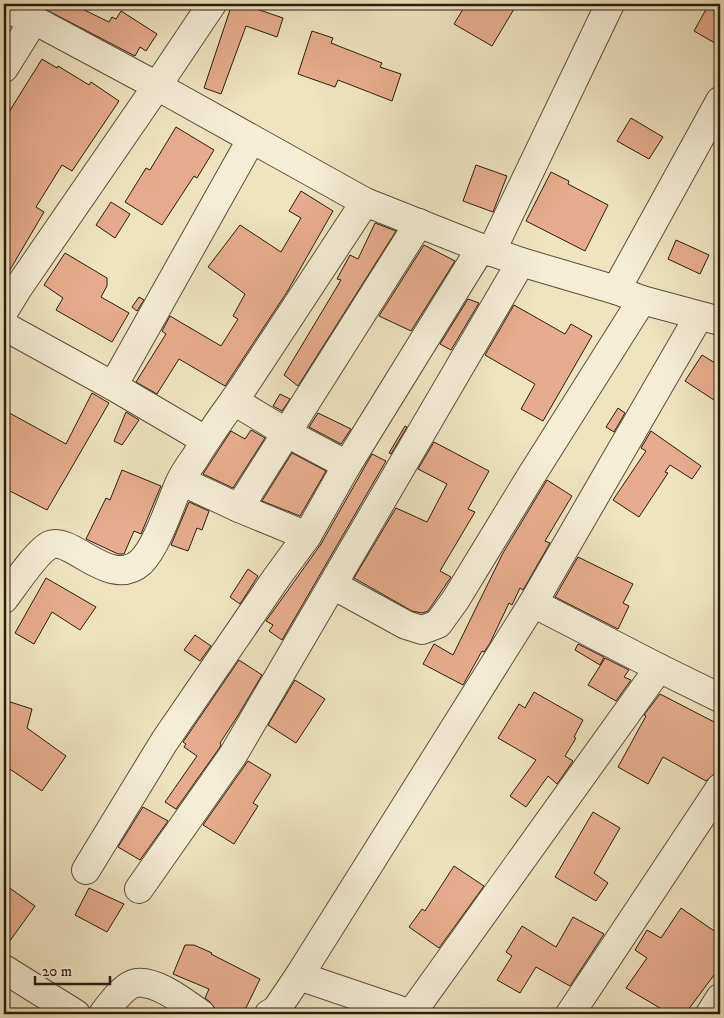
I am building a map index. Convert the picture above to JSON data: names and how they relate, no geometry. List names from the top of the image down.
{
  "scale_bar": "20 m"
}
